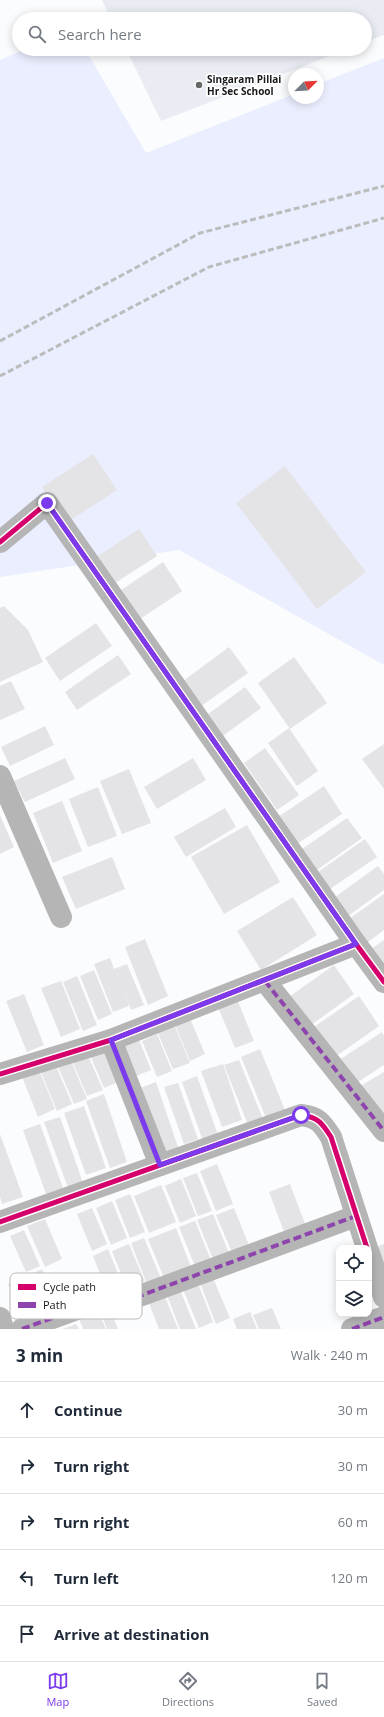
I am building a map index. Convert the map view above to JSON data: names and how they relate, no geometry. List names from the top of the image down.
{
  "places": ["Singaram Pillai Hr Sec School"],
  "legend": ["Cycle path", "Path"],
  "north": "top right",
  "page": {
    "search": "Search here",
    "heading": ["3 min", "Walk · 240 m"],
    "list": [
      ["Continue", "30 m"],
      ["Turn right", "30 m"],
      ["Turn right", "60 m"],
      ["Turn left", "120 m"],
      "Arrive at destination"
    ],
    "nav": ["Map", "Directions", "Saved"]
  }
}
